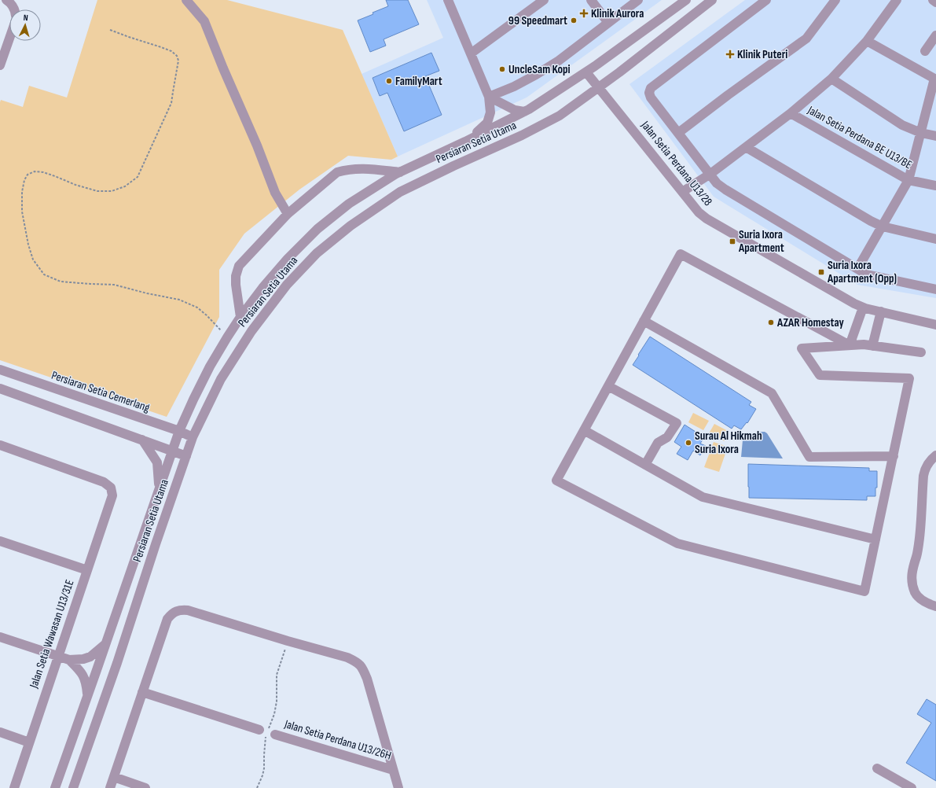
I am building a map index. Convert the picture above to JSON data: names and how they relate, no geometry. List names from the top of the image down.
{
  "streets": {
    "street": [
      "Jalan Setia Perdana BE U13/BE",
      "Persiaran Setia Utama",
      "Jalan Setia Perdana U13/28",
      "Persiaran Setia Cemerlang",
      "Jalan Setia Wawasan U13/31E",
      "Jalan Setia Perdana U13/26H"
    ]
  },
  "crossings": [
    ["Persiaran Setia Utama", "Jalan Setia Perdana U13/28"],
    ["Persiaran Setia Utama", "Persiaran Setia Cemerlang"]
  ],
  "places": {
    "health": ["Klinik Aurora", "Klinik Puteri"],
    "other": [
      "99 Speedmart",
      "UncleSam Kopi",
      "FamilyMart",
      "AZAR Homestay",
      "Surau Al Hikmah Suria Ixora"
    ],
    "transit": ["Suria Ixora Apartment", "Suria Ixora Apartment (Opp)"]
  },
  "north": "top"
}
